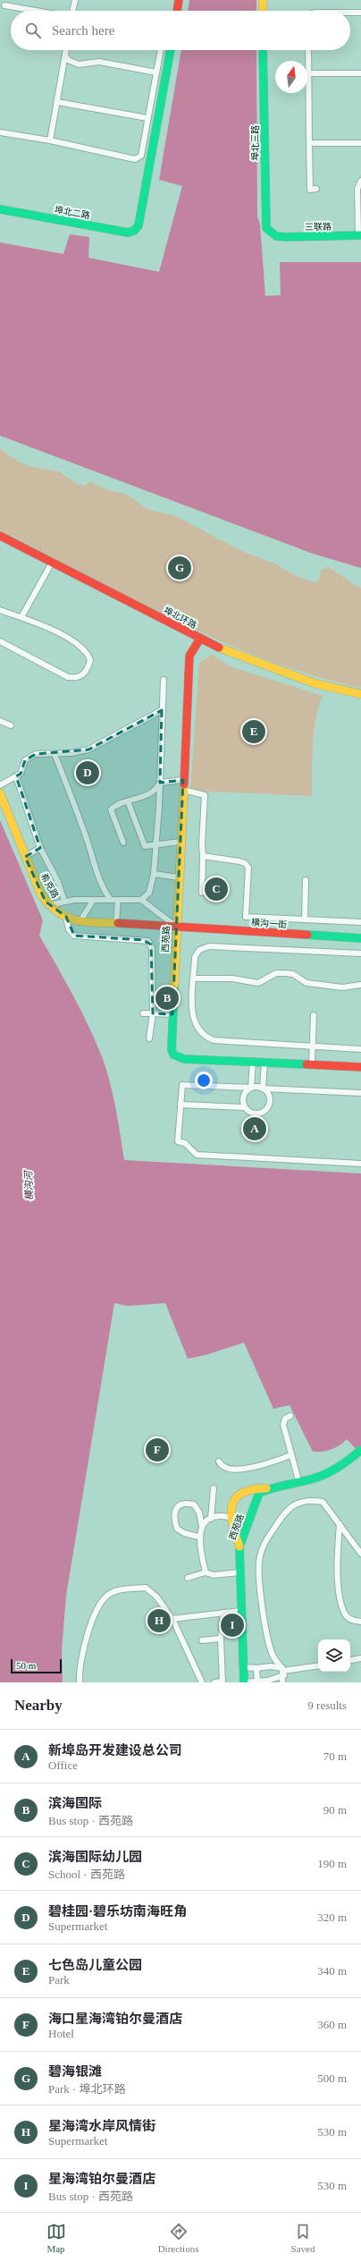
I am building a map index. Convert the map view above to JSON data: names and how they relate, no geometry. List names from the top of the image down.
{
  "streets": {
    "main road": [
      "埠北三路",
      "埠北二路",
      "三联路",
      "埠北环路",
      "希克路",
      "横沟一街",
      "西苑路"
    ]
  },
  "crossings": [
    ["埠北三路", "三联路"],
    ["埠北环路", "西苑路"],
    ["希克路", "横沟一街"],
    ["希克路", "西苑路"],
    ["横沟一街", "西苑路"]
  ],
  "water": ["横沟河"],
  "scale_bar": "50 m",
  "north": "top",
  "page": {
    "search": "Search here",
    "pins": [
      "G",
      "E",
      "D",
      "C",
      "B",
      "A",
      "F",
      "H",
      "I"
    ],
    "scale": "50 m",
    "heading": ["Nearby", "9 results"],
    "list": [
      {
        "mark": "A",
        "name": "新埠岛开发建设总公司",
        "note": "Office",
        "value": "70 m"
      },
      {
        "mark": "B",
        "name": "滨海国际",
        "note": "Bus stop · 西苑路",
        "value": "90 m"
      },
      {
        "mark": "C",
        "name": "滨海国际幼儿园",
        "note": "School · 西苑路",
        "value": "190 m"
      },
      {
        "mark": "D",
        "name": "碧桂园·碧乐坊南海旺角",
        "note": "Supermarket",
        "value": "320 m"
      },
      {
        "mark": "E",
        "name": "七色岛儿童公园",
        "note": "Park",
        "value": "340 m"
      },
      {
        "mark": "F",
        "name": "海口星海湾铂尔曼酒店",
        "note": "Hotel",
        "value": "360 m"
      },
      {
        "mark": "G",
        "name": "碧海银滩",
        "note": "Park · 埠北环路",
        "value": "500 m"
      },
      {
        "mark": "H",
        "name": "星海湾水岸风情街",
        "note": "Supermarket",
        "value": "530 m"
      },
      {
        "mark": "I",
        "name": "星海湾铂尔曼酒店",
        "note": "Bus stop · 西苑路",
        "value": "530 m"
      }
    ],
    "nav": ["Map", "Directions", "Saved"]
  }
}
